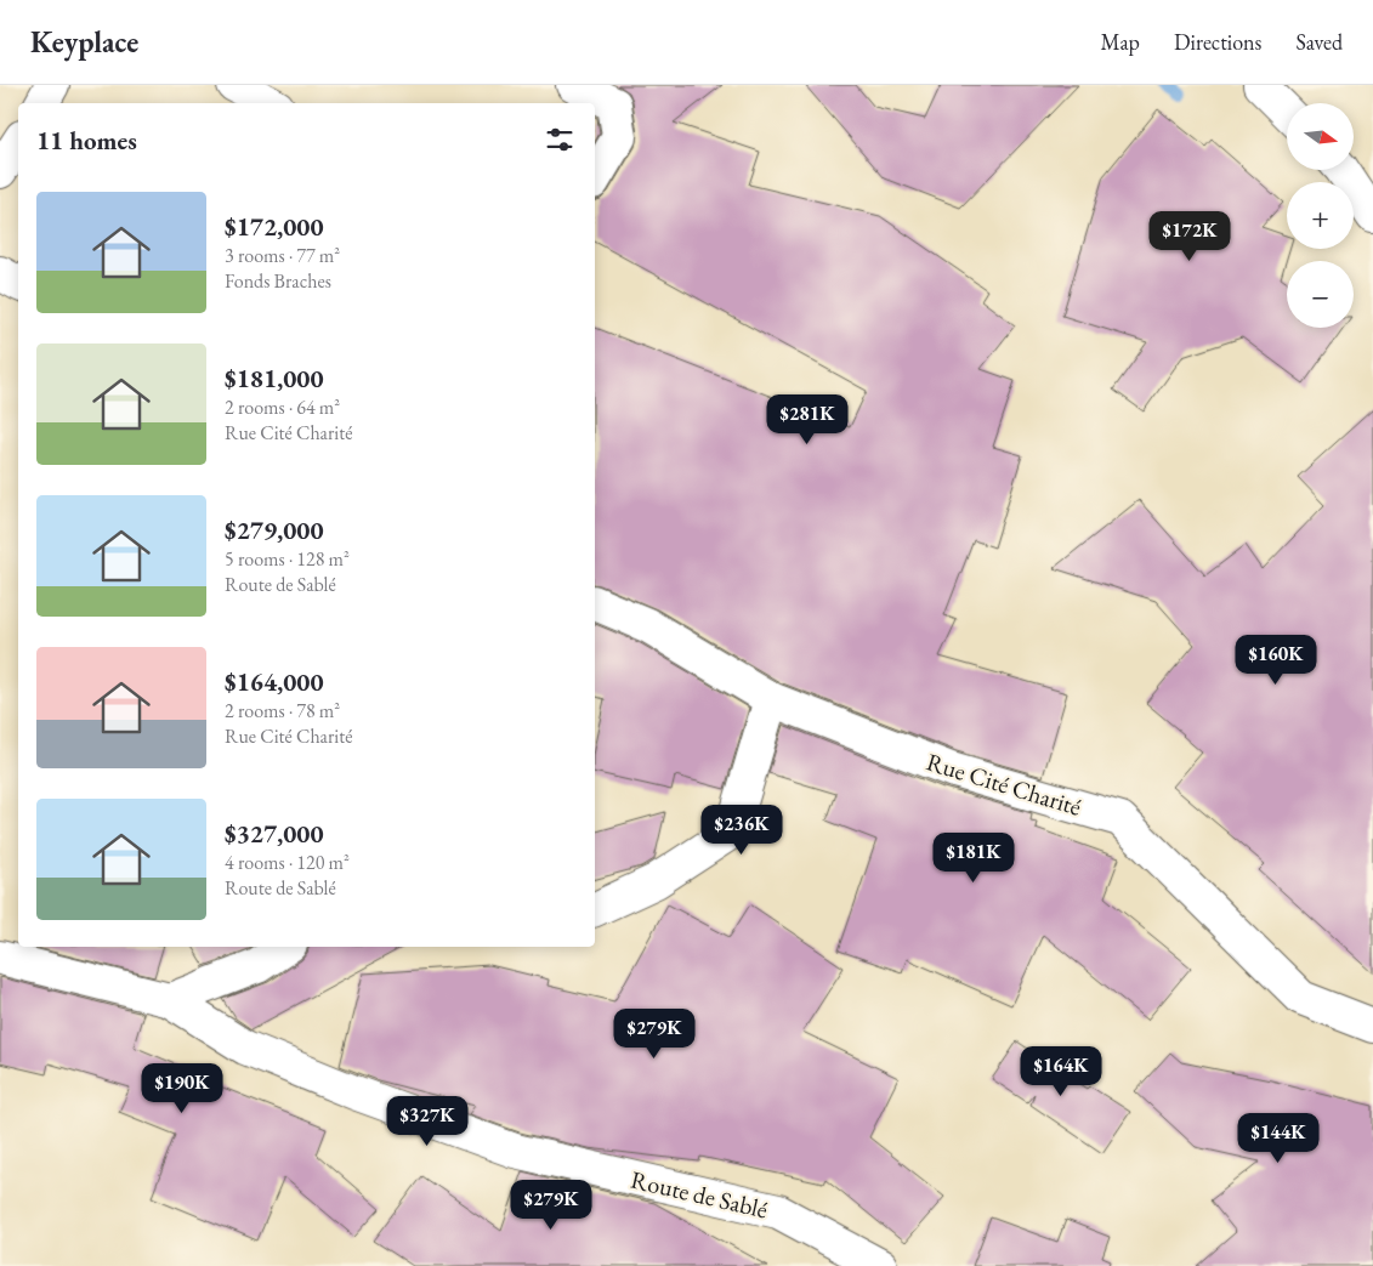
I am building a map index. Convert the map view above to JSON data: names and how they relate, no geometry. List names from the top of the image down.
{
  "streets": {
    "street": ["Rue Cité Charité", "Route de Sablé"]
  },
  "north": "right",
  "page": {
    "header": "Keyplace",
    "nav": ["Map", "Directions", "Saved"],
    "map_buttons": ["+", "−"],
    "heading": "11 homes",
    "list": [
      {
        "name": "$172,000",
        "note": "3 rooms · 77 m² · Fonds Braches"
      },
      {
        "name": "$181,000",
        "note": "2 rooms · 64 m² · Rue Cité Charité"
      },
      {
        "name": "$279,000",
        "note": "5 rooms · 128 m² · Route de Sablé"
      },
      {
        "name": "$164,000",
        "note": "2 rooms · 78 m² · Rue Cité Charité"
      },
      {
        "name": "$327,000",
        "note": "4 rooms · 120 m² · Route de Sablé"
      }
    ],
    "price": [
      "$172K",
      "$281K",
      "$160K",
      "$236K",
      "$181K",
      "$279K",
      "$164K",
      "$190K",
      "$327K",
      "$144K",
      "$279K"
    ]
  }
}
